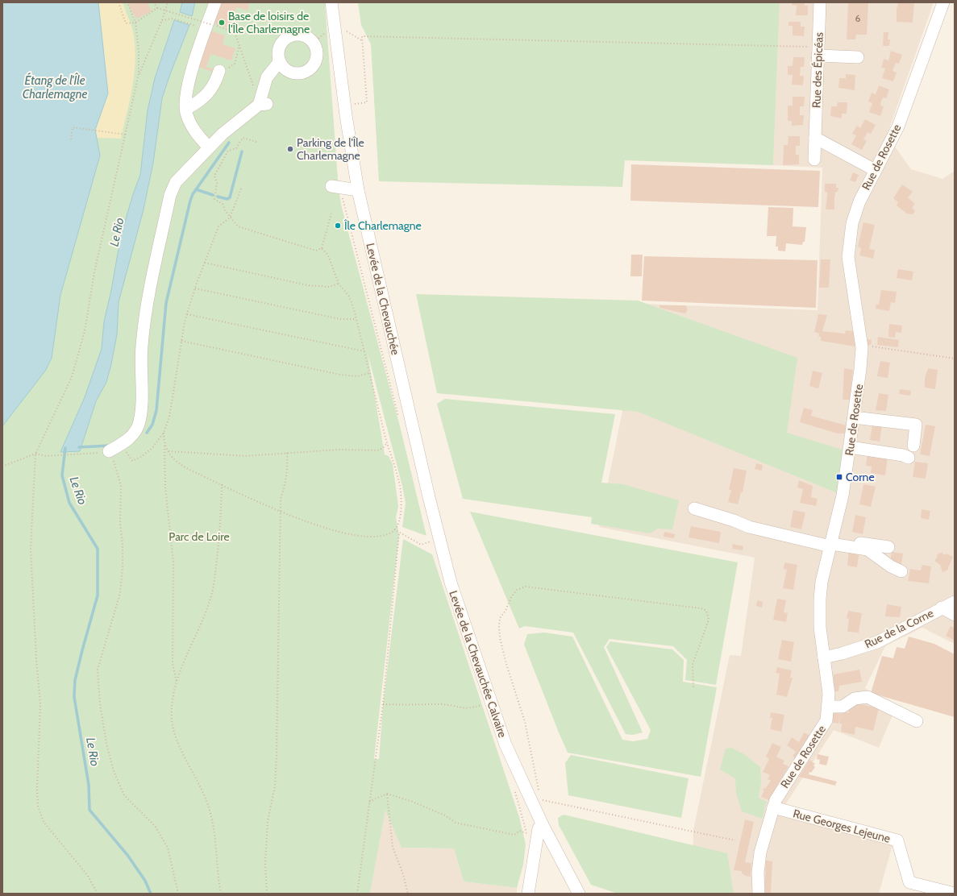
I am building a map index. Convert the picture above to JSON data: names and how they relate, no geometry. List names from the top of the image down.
{
  "streets": {
    "street": [
      "Rue des Épicéas",
      "Rue de Rosette",
      "Levée de la Chevauchée",
      "Rue de la Corne",
      "Levée de la Chevauchée Calvaire",
      "Rue Georges Lejeune"
    ]
  },
  "crossings": [
    ["Rue de Rosette", "Rue de la Corne"],
    ["Rue de Rosette", "Rue Georges Lejeune"],
    ["Levée de la Chevauchée", "Levée de la Chevauchée Calvaire"]
  ],
  "water": ["Étang de l'Île Charlemagne", "Le Rio"],
  "parks": ["Parc de Loire"],
  "places": {
    "other": ["Base de loisirs de l'Île Charlemagne", "Parking de l'Île Charlemagne", "Île Charlemagne"],
    "transit": ["Corne"]
  },
  "house_numbers": ["6"]
}
